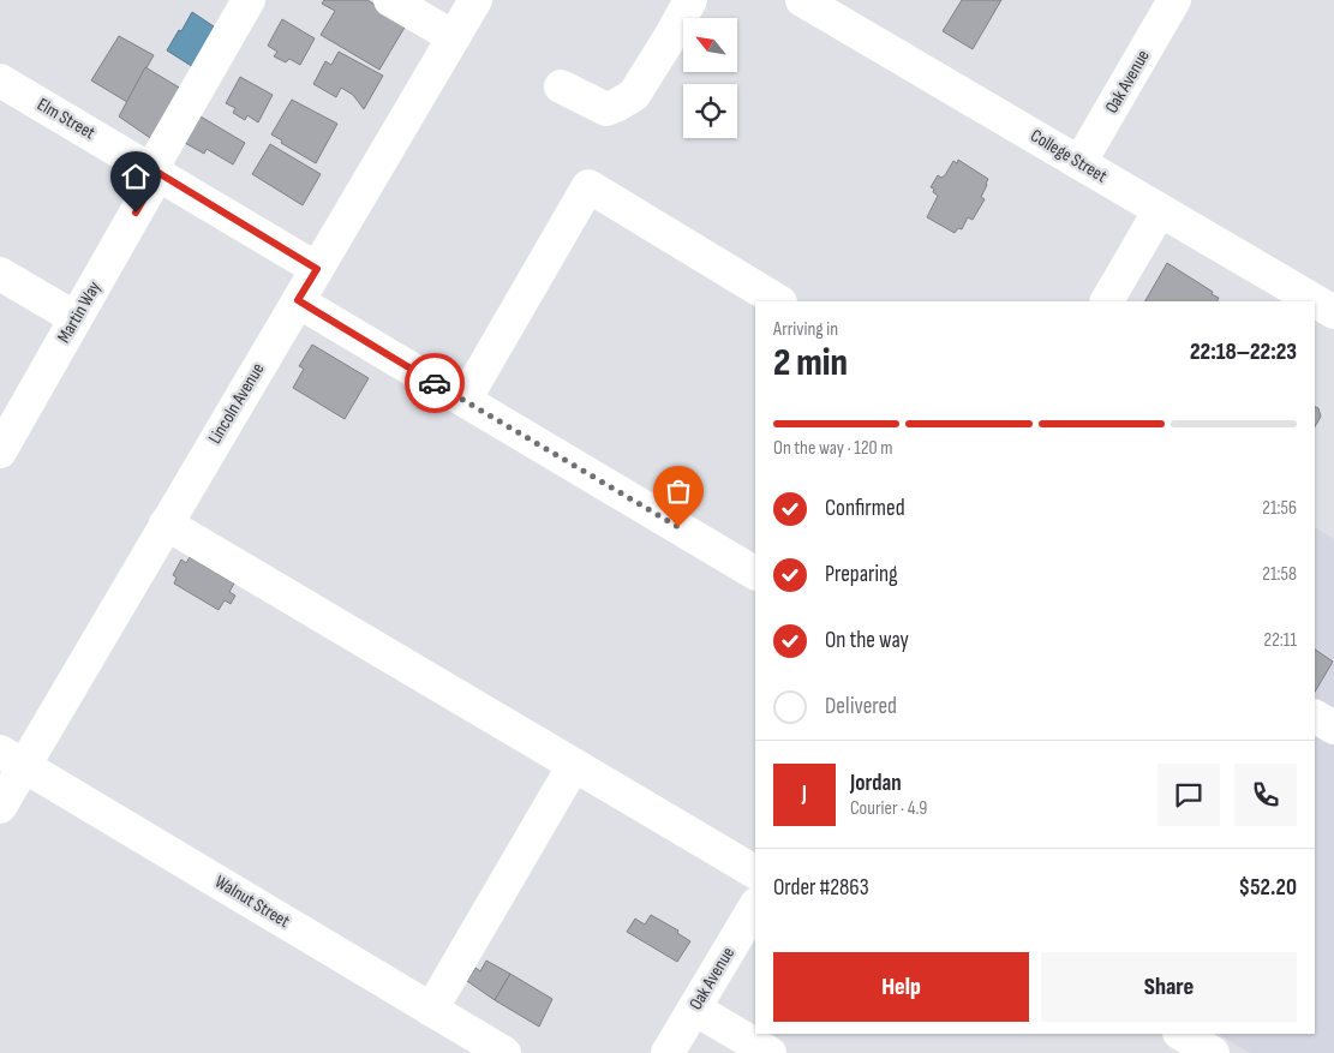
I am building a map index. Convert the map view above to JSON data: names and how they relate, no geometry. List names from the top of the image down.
{
  "streets": {
    "street": [
      "Oak Avenue",
      "Elm Street",
      "College Street",
      "Martin Way",
      "Lincoln Avenue",
      "Walnut Street"
    ]
  },
  "crossings": [
    ["Oak Avenue", "College Street"],
    ["Elm Street", "Martin Way"],
    ["Elm Street", "Lincoln Avenue"],
    ["Lincoln Avenue", "Walnut Street"]
  ],
  "north": "top left",
  "page": {
    "heading": ["2 min", "Arriving in", "22:18–22:23"],
    "panel": [
      "Jordan",
      "Courier · 4.9",
      "Order #2863",
      "$52.20"
    ],
    "bar": "On the way · 120 m",
    "list": [
      ["Confirmed", "21:56"],
      ["Preparing", "21:58"],
      ["On the way", "22:11"],
      "Delivered"
    ],
    "round": "J",
    "buttons": ["Help", "Share"]
  }
}
